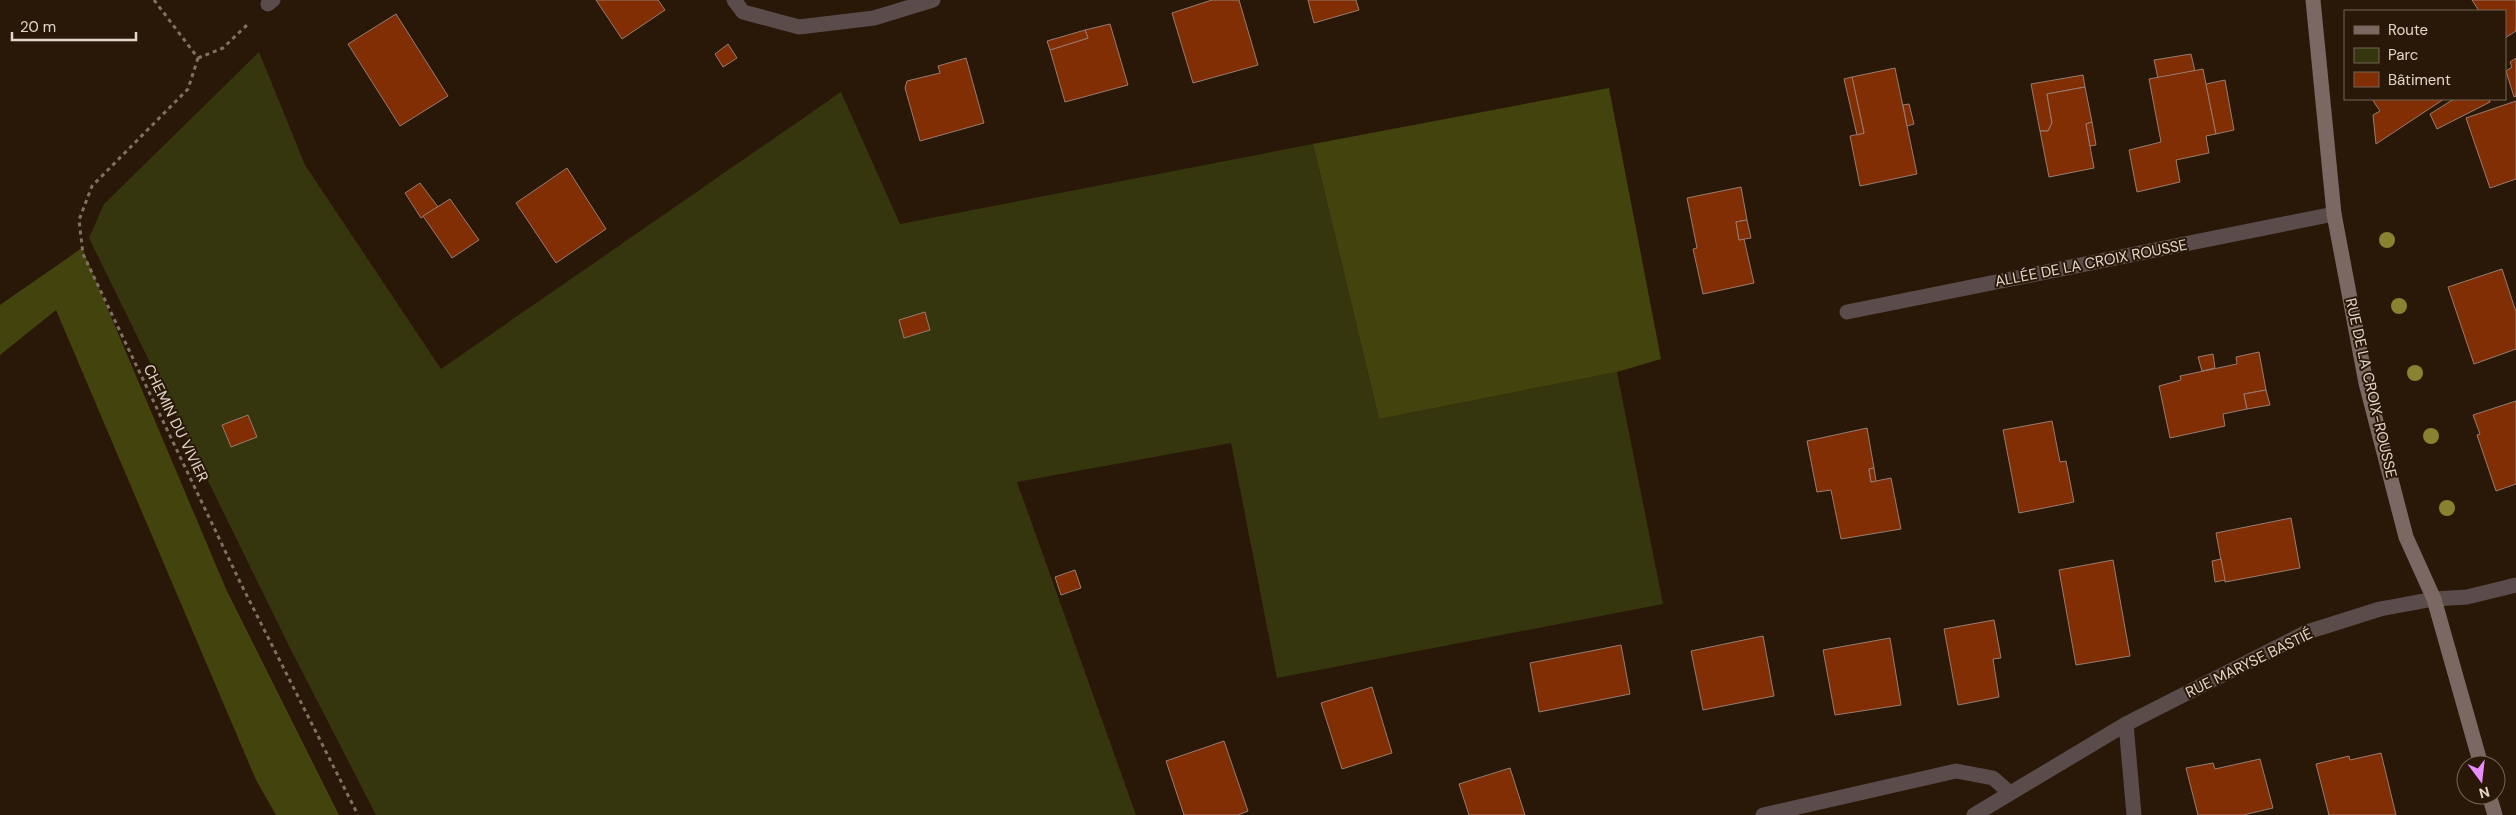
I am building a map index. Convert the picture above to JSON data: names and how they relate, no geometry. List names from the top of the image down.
{
  "streets": {
    "main road": ["RUE DE LA CROIX-ROUSSE"],
    "street": ["ALLÉE DE LA CROIX ROUSSE", "RUE MARYSE BASTIÉ"],
    "path": ["CHEMIN DU VIVIER"]
  },
  "crossings": [
    ["ALLÉE DE LA CROIX ROUSSE", "RUE DE LA CROIX-ROUSSE"],
    ["RUE DE LA CROIX-ROUSSE", "RUE MARYSE BASTIÉ"]
  ],
  "legend": ["Route", "Parc", "Bâtiment"],
  "scale_bar": "20 m",
  "north": "bottom"
}
